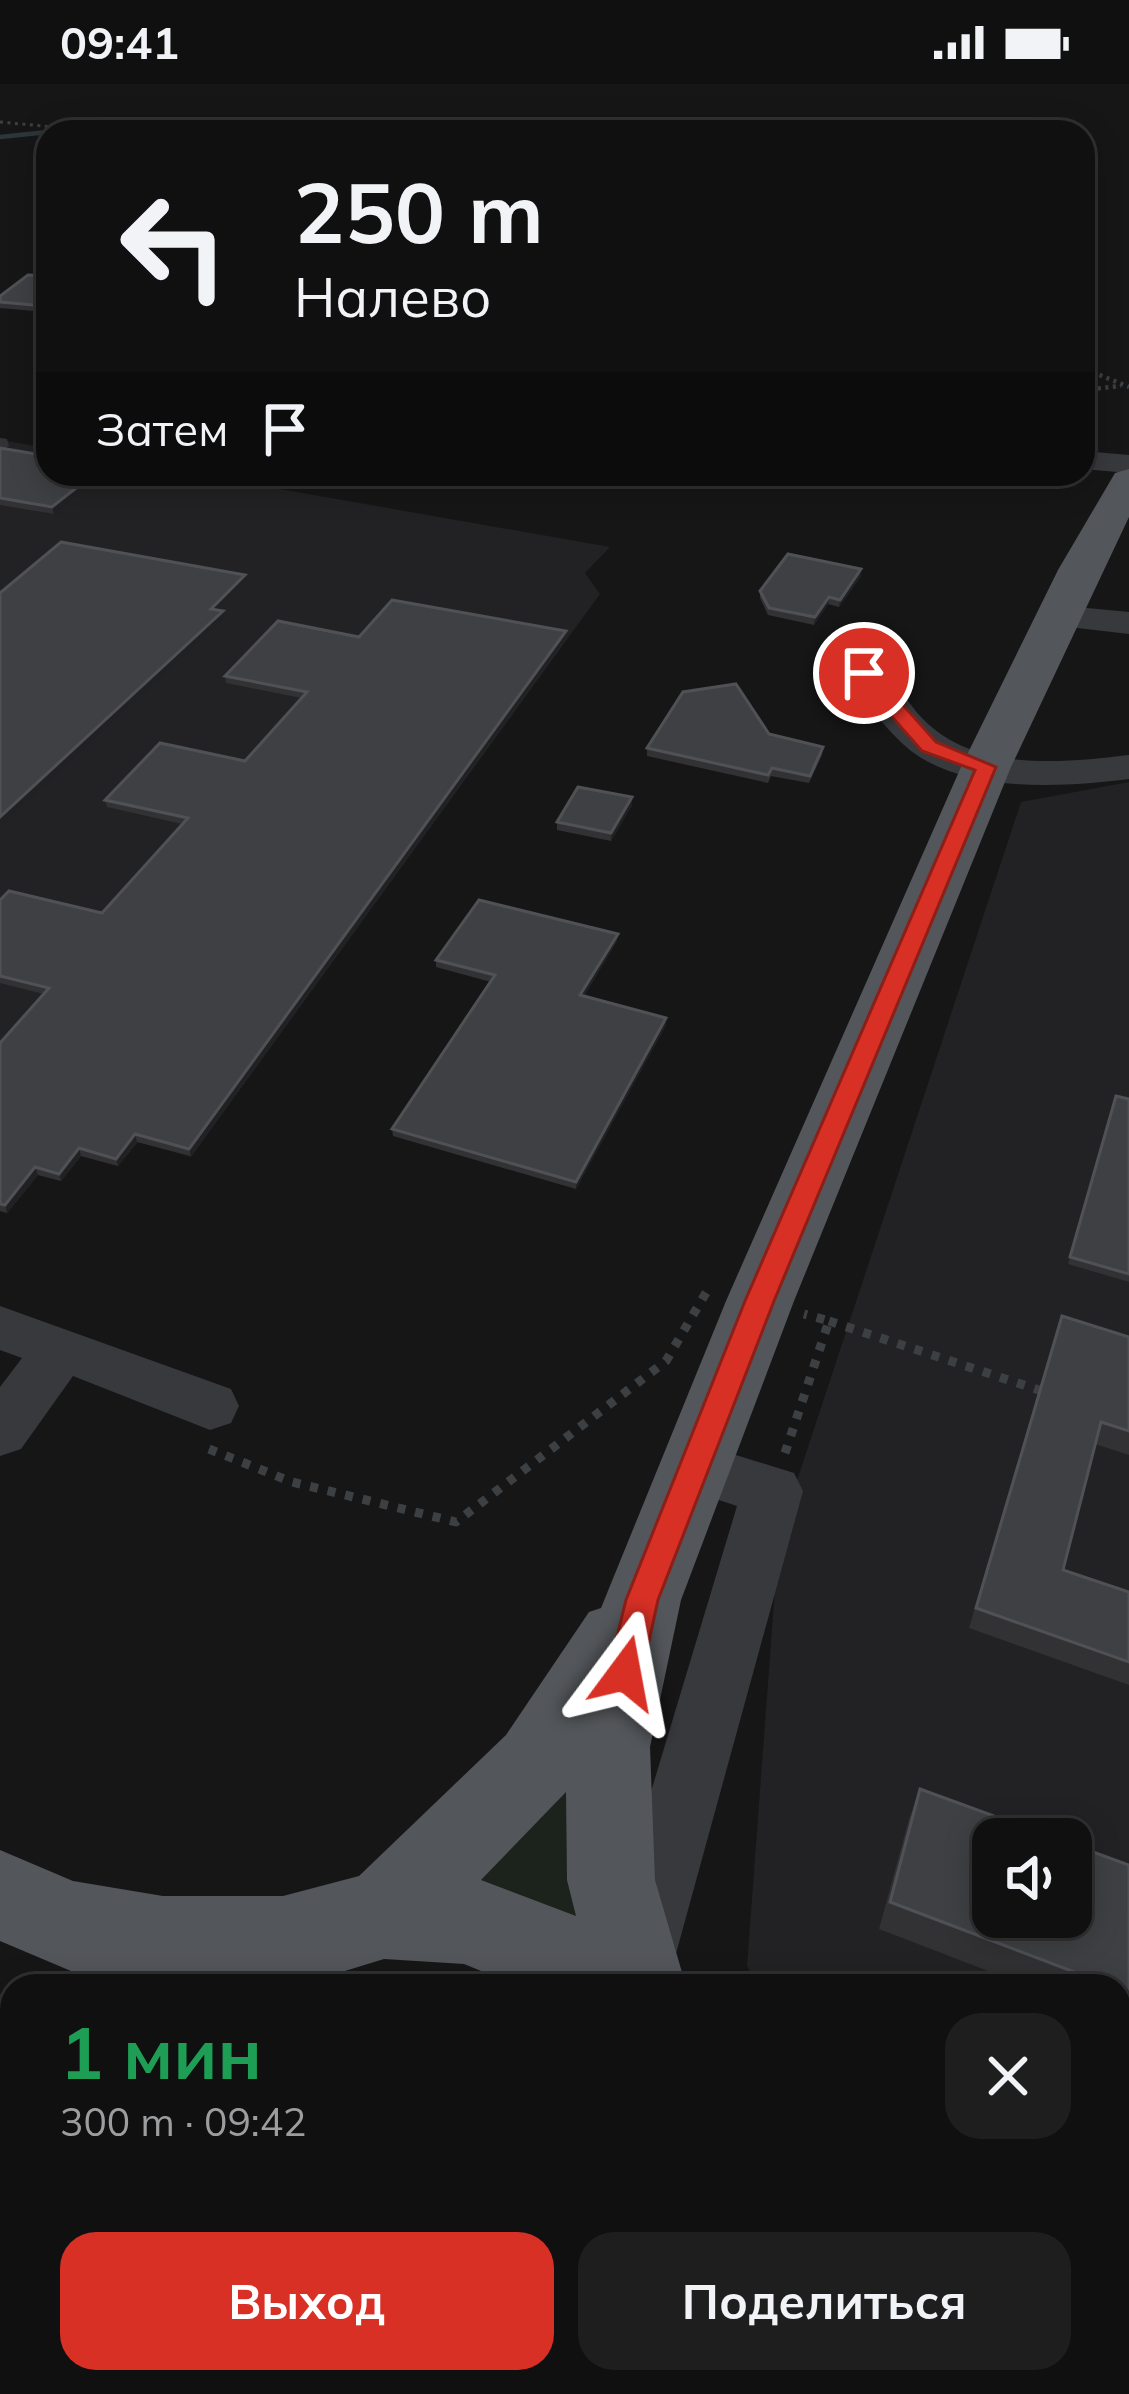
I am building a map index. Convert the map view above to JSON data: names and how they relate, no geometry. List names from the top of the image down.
{
  "page": {
    "status": "09:41",
    "turn": ["250 m", "Налево"],
    "then": "Затем",
    "heading": ["1 мин", "300 m · 09:42"],
    "buttons": ["Выход", "Поделиться"]
  }
}
